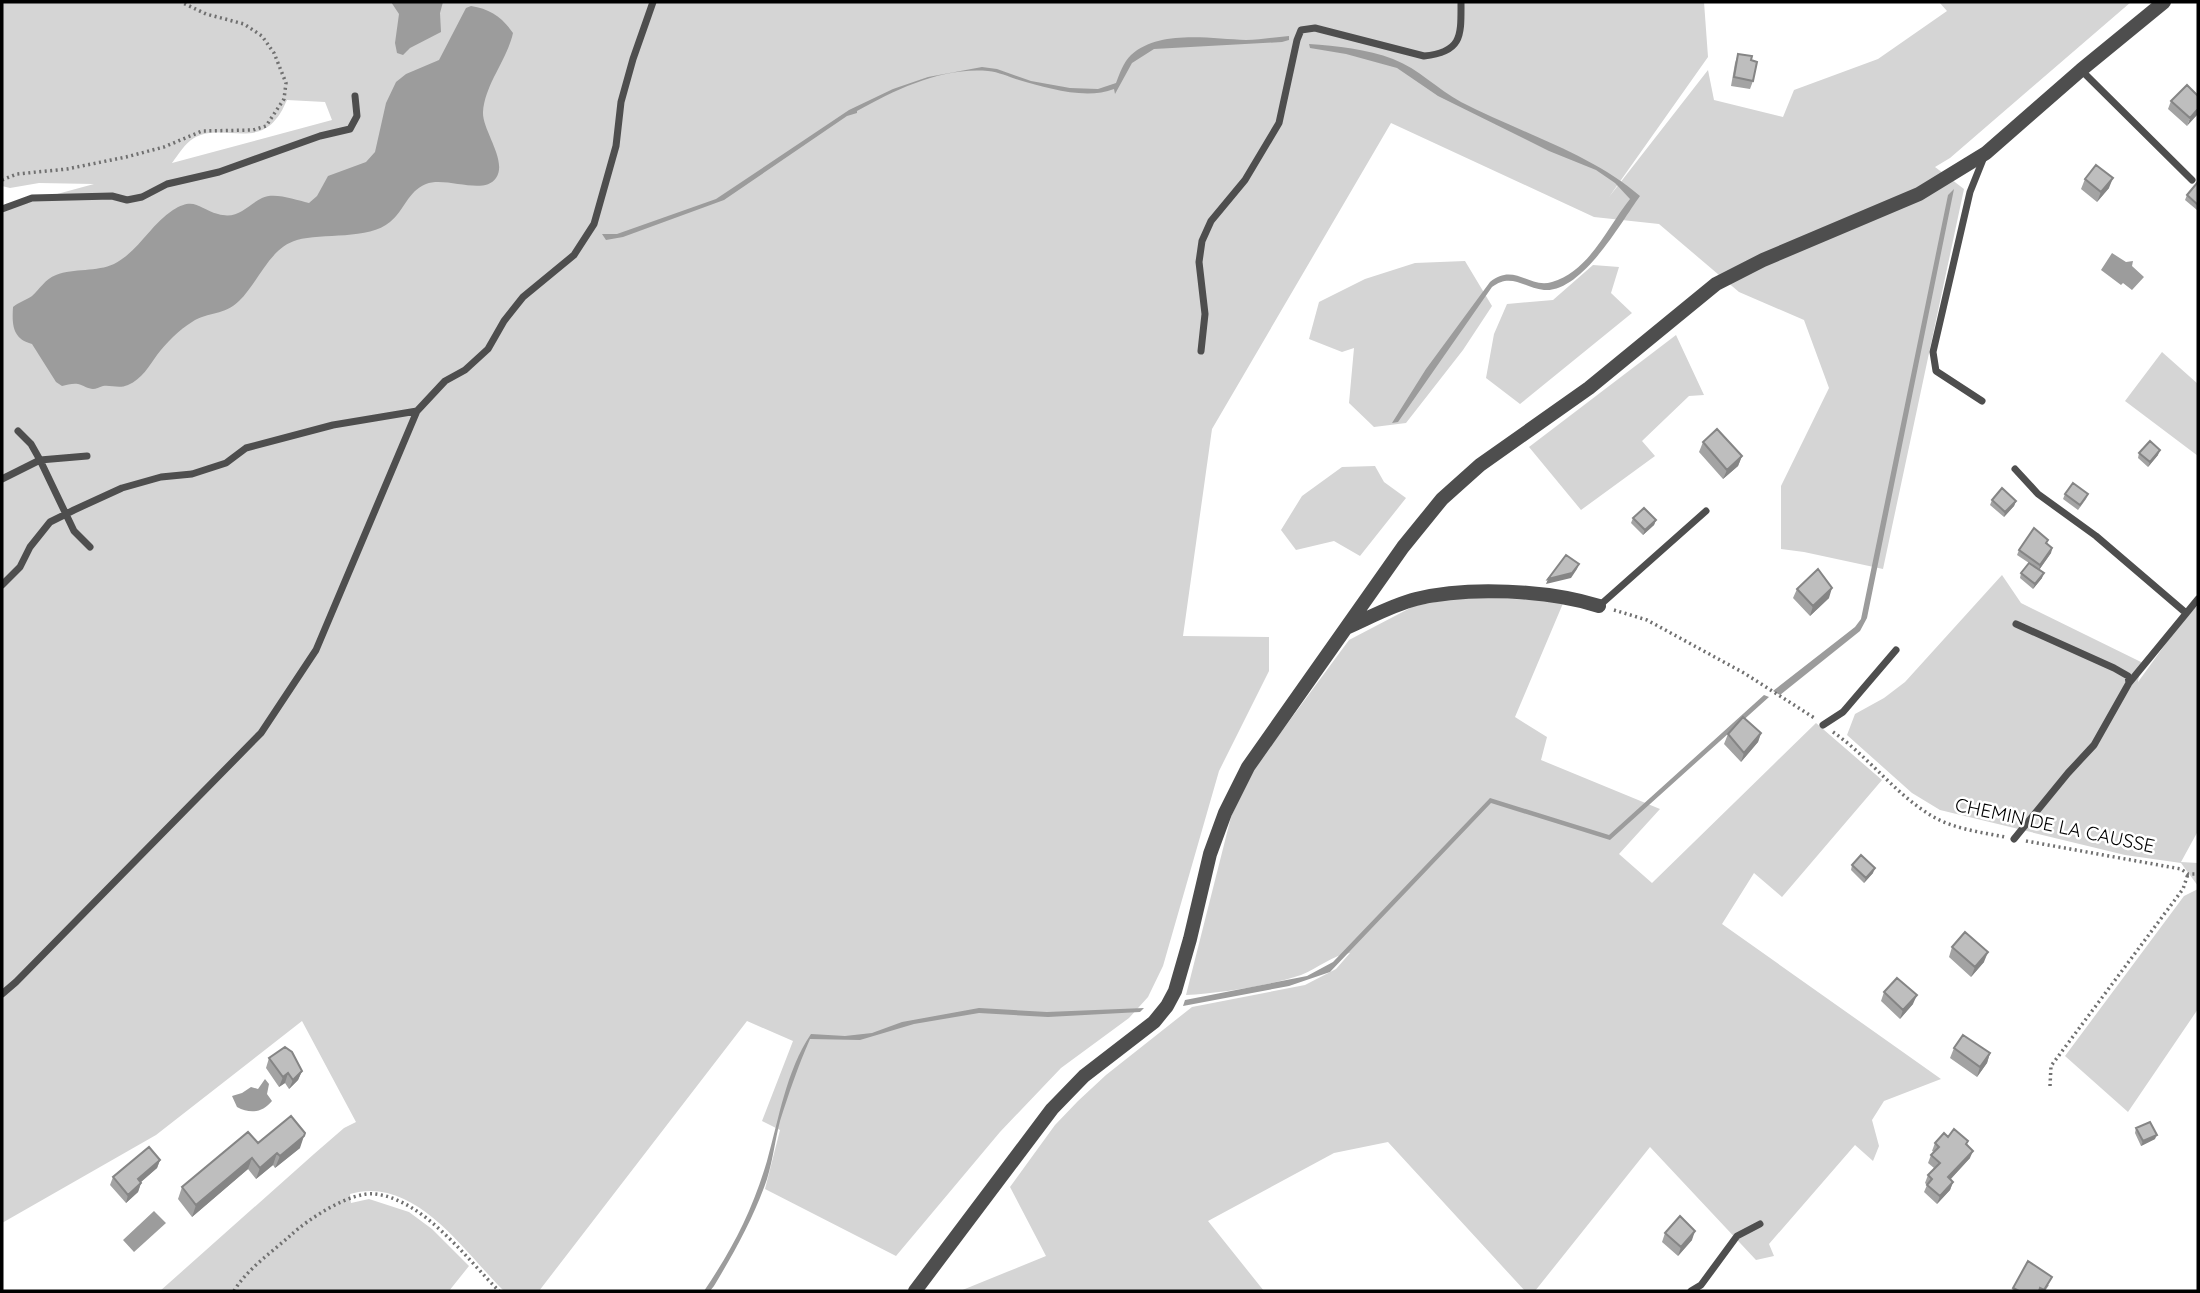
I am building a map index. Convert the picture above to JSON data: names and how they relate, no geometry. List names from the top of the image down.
{
  "streets": {
    "path": ["CHEMIN DE LA CAUSSE"]
  }
}
